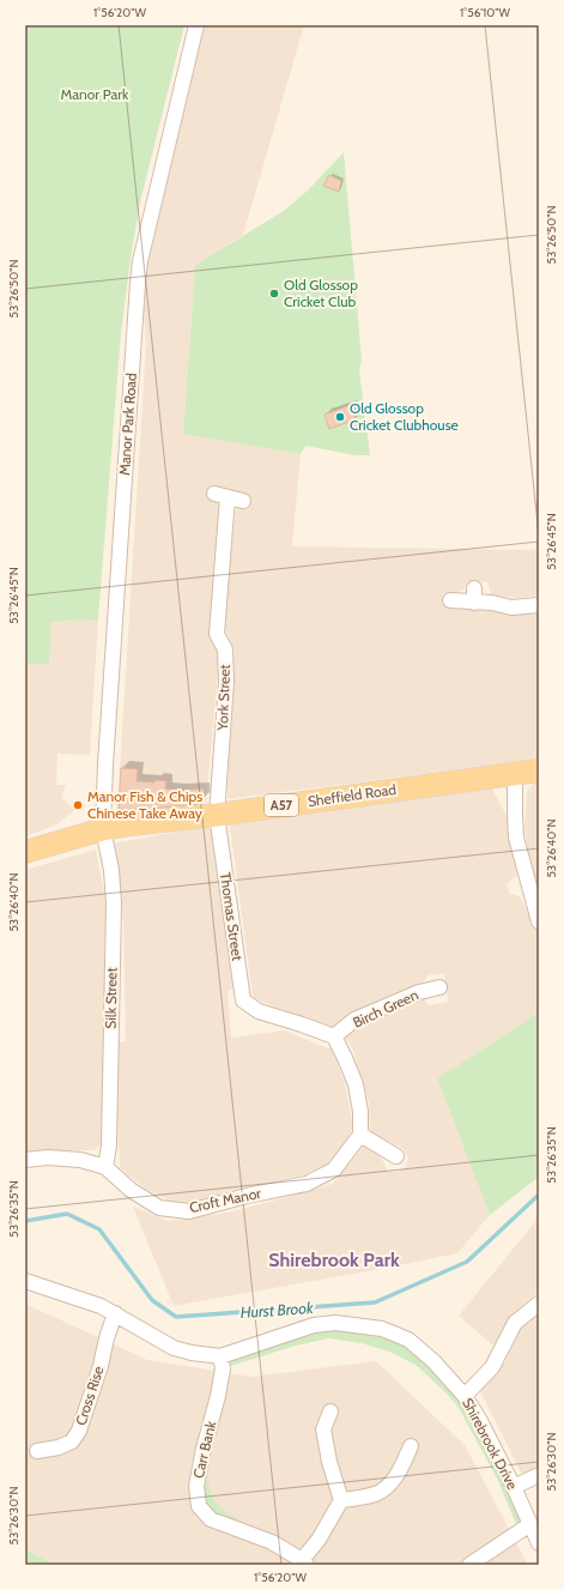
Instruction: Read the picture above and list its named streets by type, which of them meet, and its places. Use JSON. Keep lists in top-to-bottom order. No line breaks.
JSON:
{"streets":{"main road":["Sheffield Road","A57"],"street":["Manor Park Road","York Street","Thomas Street","Silk Street","Birch Green","Croft Manor","Cross Rise","Shirebrook Drive","Carr Bank"]},"crossings":[["Manor Park Road","Sheffield Road"],["Manor Park Road","Silk Street"],["York Street","Sheffield Road"],["York Street","Thomas Street"],["Sheffield Road","Thomas Street"],["Sheffield Road","Silk Street"],["Thomas Street","Birch Green"],["Silk Street","Croft Manor"],["Cross Rise","Shirebrook Drive"],["Shirebrook Drive","Carr Bank"]],"districts":["Shirebrook Park"],"water":["Hurst Brook"],"parks":["Manor Park"],"places":["Old Glossop Cricket Club","Old Glossop Cricket Clubhouse","Manor Fish & Chips Chinese Take Away"],"coordinates":["1°56'20\"W","1°56'10\"W","53°26'50\"N","53°26'45\"N","53°26'40\"N","53°26'35\"N","53°26'30\"N"]}
